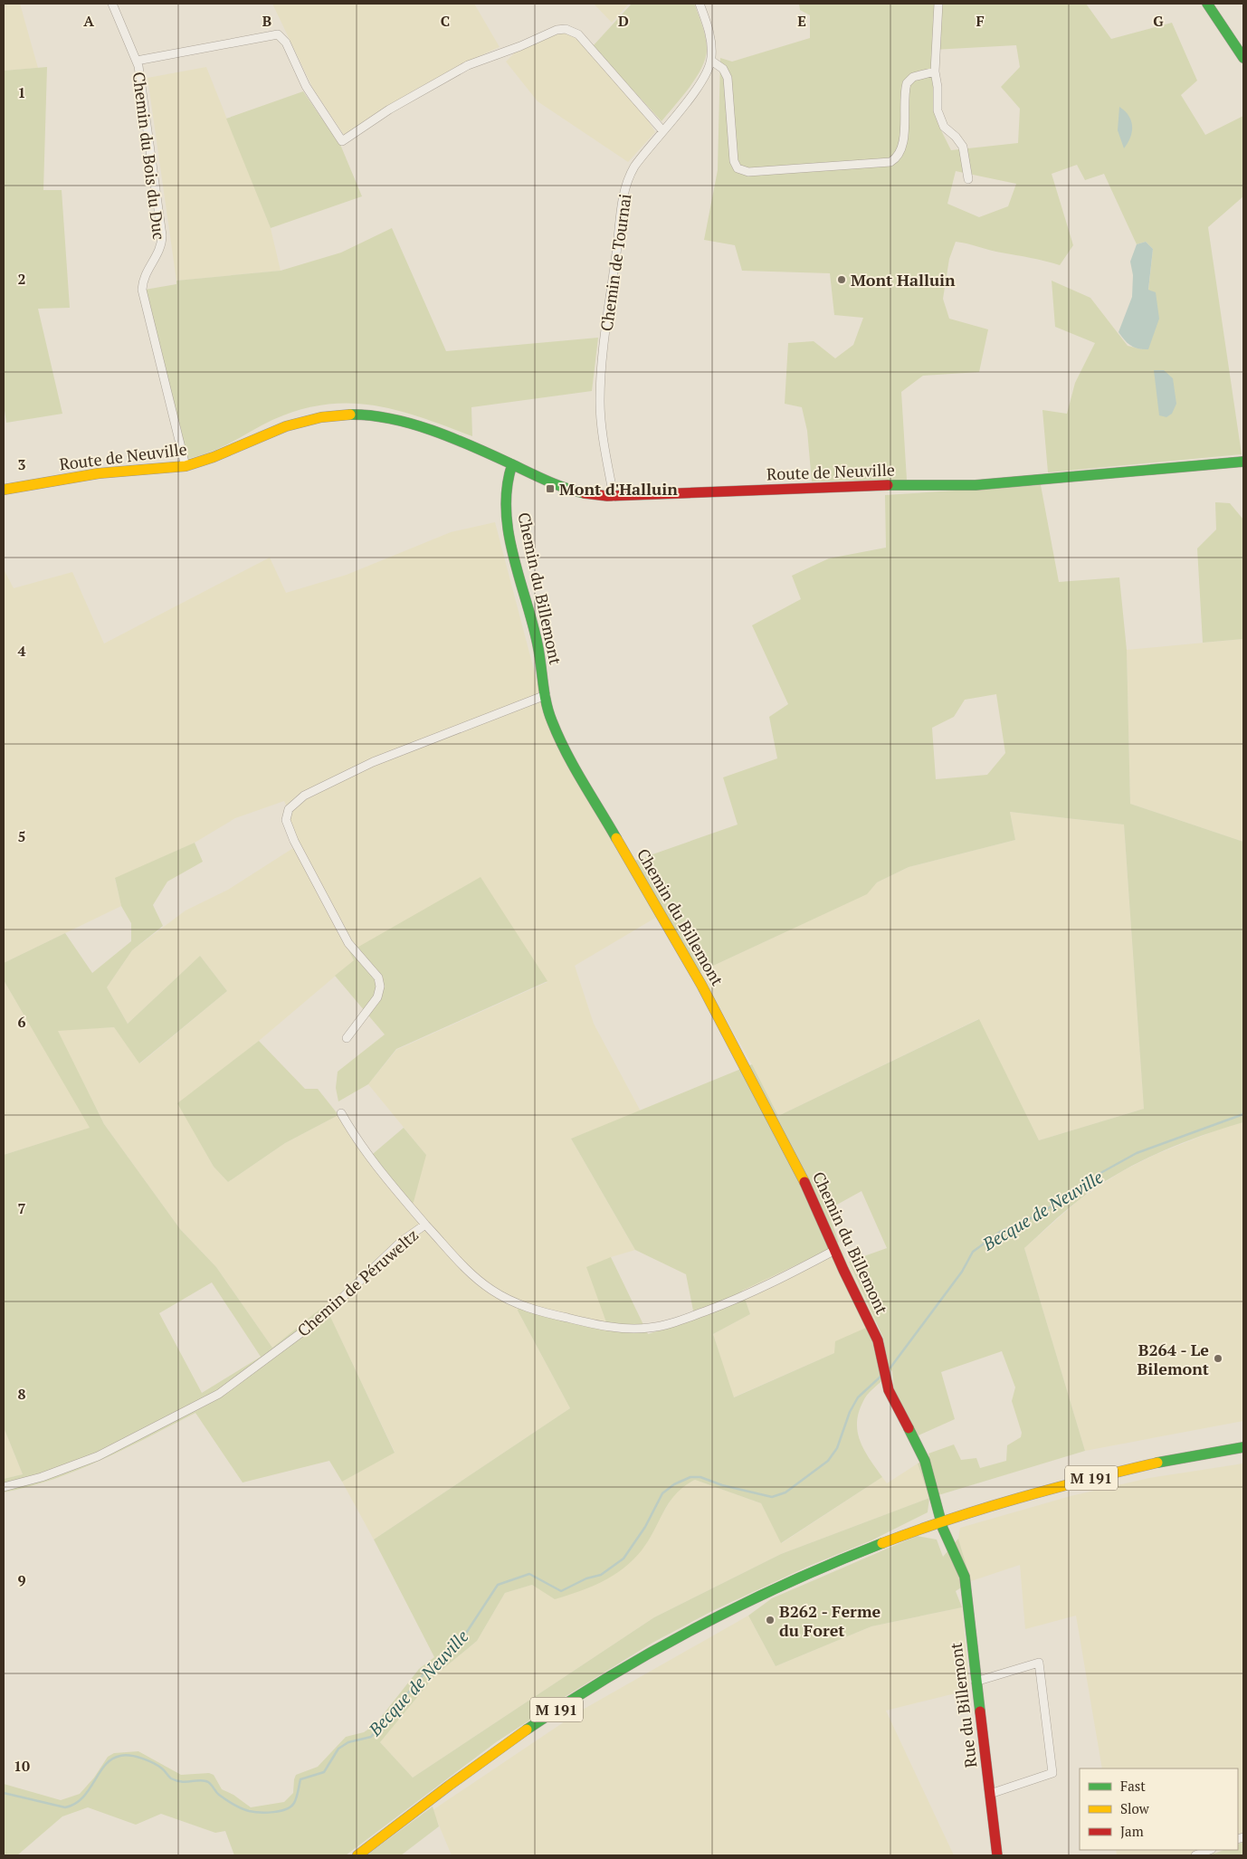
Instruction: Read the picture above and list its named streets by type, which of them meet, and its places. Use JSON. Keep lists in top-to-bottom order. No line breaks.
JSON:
{"streets":{"main road":["Route de Neuville","Chemin du Billemont","M 191","Rue du Billemont"],"street":["Chemin du Bois du Duc","Chemin de Tournai","Chemin de Péruweltz"]},"crossings":[["Chemin du Bois du Duc","Route de Neuville"],["Chemin de Tournai","Route de Neuville"],["Route de Neuville","Chemin du Billemont"],["Chemin du Billemont","Chemin de Péruweltz"],["Chemin du Billemont","Rue du Billemont"],["M 191","Rue du Billemont"]],"water":["Becque de Neuville"],"places":{"other":["Mont Halluin","B264 - Le Bilemont","B262 - Ferme du Foret"],"transit":["Mont d'Halluin"]},"legend":["Fast","Slow","Jam"],"grid":{"columns":["A","B","C","D","E","F","G"],"rows":["1","2","3","4","5","6","7","8","9","10"]}}
